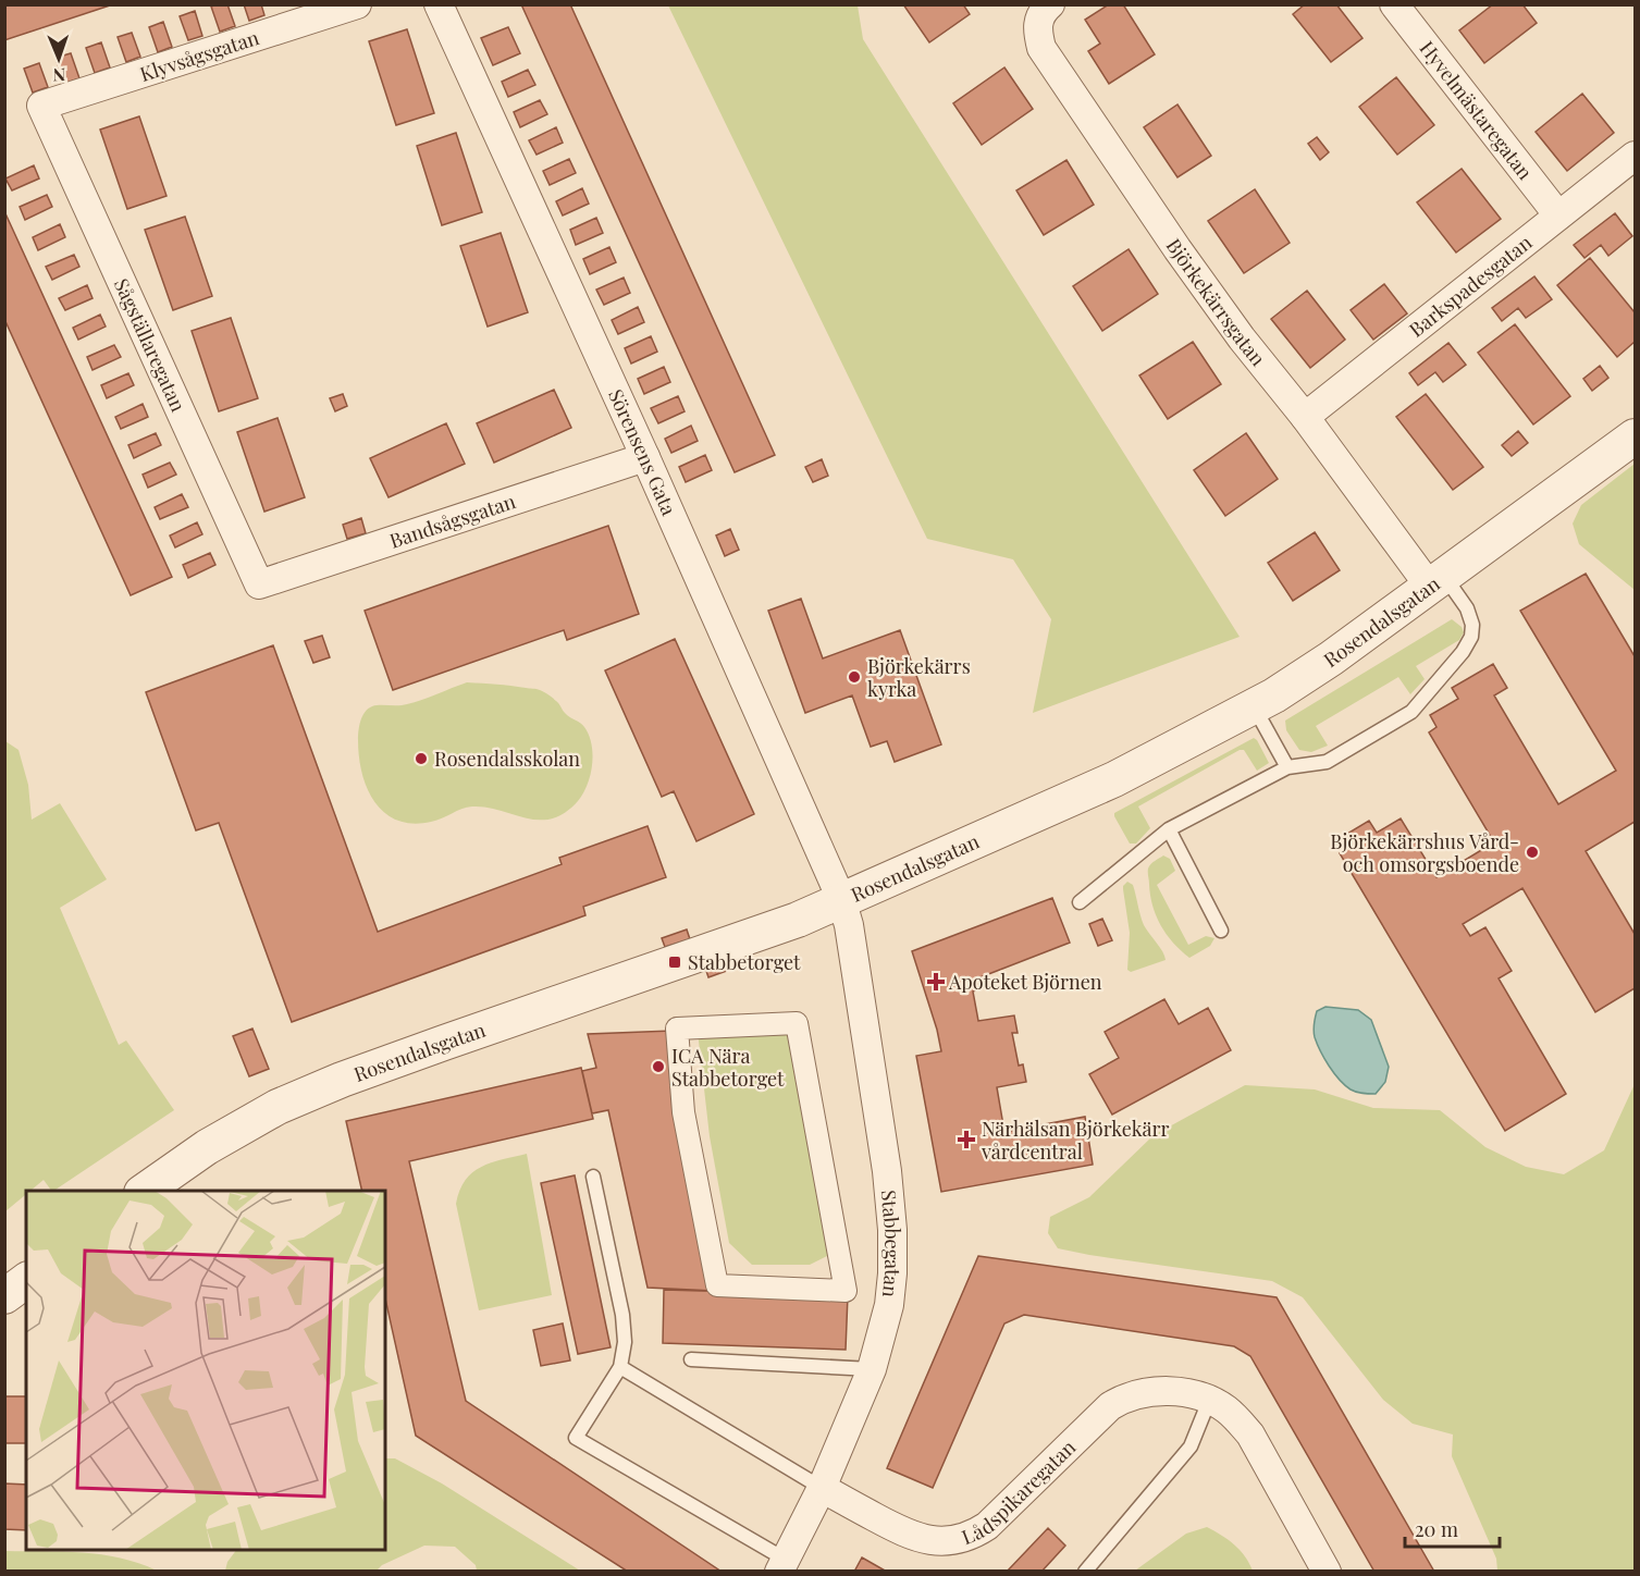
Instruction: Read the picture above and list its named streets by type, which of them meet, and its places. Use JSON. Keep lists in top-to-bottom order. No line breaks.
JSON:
{"streets":{"street":["Klyvsågsgatan","Hyvelmästaregatan","Barkspadesgatan","Björkekärrsgatan","Sågställaregatan","Sörensens Gata","Bandsågsgatan","Rosendalsgatan","Stabbegatan","Lådspikaregatan"]},"crossings":[["Klyvsågsgatan","Sågställaregatan"],["Hyvelmästaregatan","Barkspadesgatan"],["Barkspadesgatan","Björkekärrsgatan"],["Björkekärrsgatan","Rosendalsgatan"],["Sågställaregatan","Bandsågsgatan"],["Sörensens Gata","Bandsågsgatan"],["Sörensens Gata","Rosendalsgatan"],["Sörensens Gata","Stabbegatan"],["Rosendalsgatan","Stabbegatan"],["Stabbegatan","Lådspikaregatan"]],"places":{"other":["Björkekärrs kyrka","Rosendalsskolan","Björkekärrshus Vård- och omsorgsboende","ICA Nära Stabbetorget"],"transit":["Stabbetorget"],"health":["Apoteket Björnen","Närhälsan Björkekärr vårdcentral"]},"scale_bar":"20 m","north":"bottom"}
